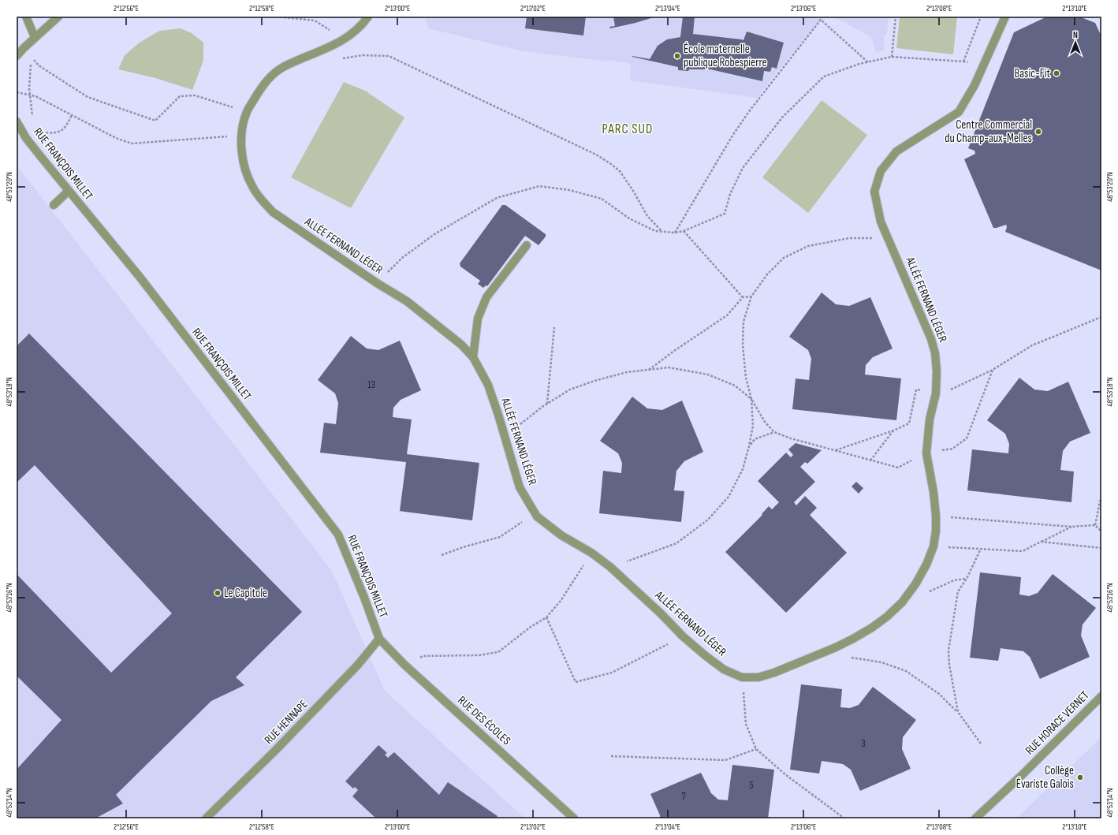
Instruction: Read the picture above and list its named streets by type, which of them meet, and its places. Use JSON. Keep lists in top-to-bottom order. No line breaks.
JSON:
{"streets":{"street":["RUE FRANÇOIS MILLET","ALLÉE FERNAND LÉGER","RUE DES ÉCOLES","RUE HENNAPE","RUE HORACE VERNET"]},"crossings":[["RUE FRANÇOIS MILLET","RUE DES ÉCOLES"],["RUE FRANÇOIS MILLET","RUE HENNAPE"],["RUE DES ÉCOLES","RUE HENNAPE"]],"districts":["PARC SUD"],"places":["École maternelle publique Robespierre","Basic-Fit","Centre Commercial du Champ-aux-Melles","Le Capitole","Collège Évariste Galois"],"house_numbers":["13","3","5","7"],"north":"top","coordinates":["2°12'56\"E","2°12'58\"E","2°13'00\"E","2°13'02\"E","2°13'04\"E","2°13'06\"E","2°13'08\"E","2°13'10\"E","48°53'20\"N","48°53'18\"N","48°53'16\"N","48°53'14\"N"]}
